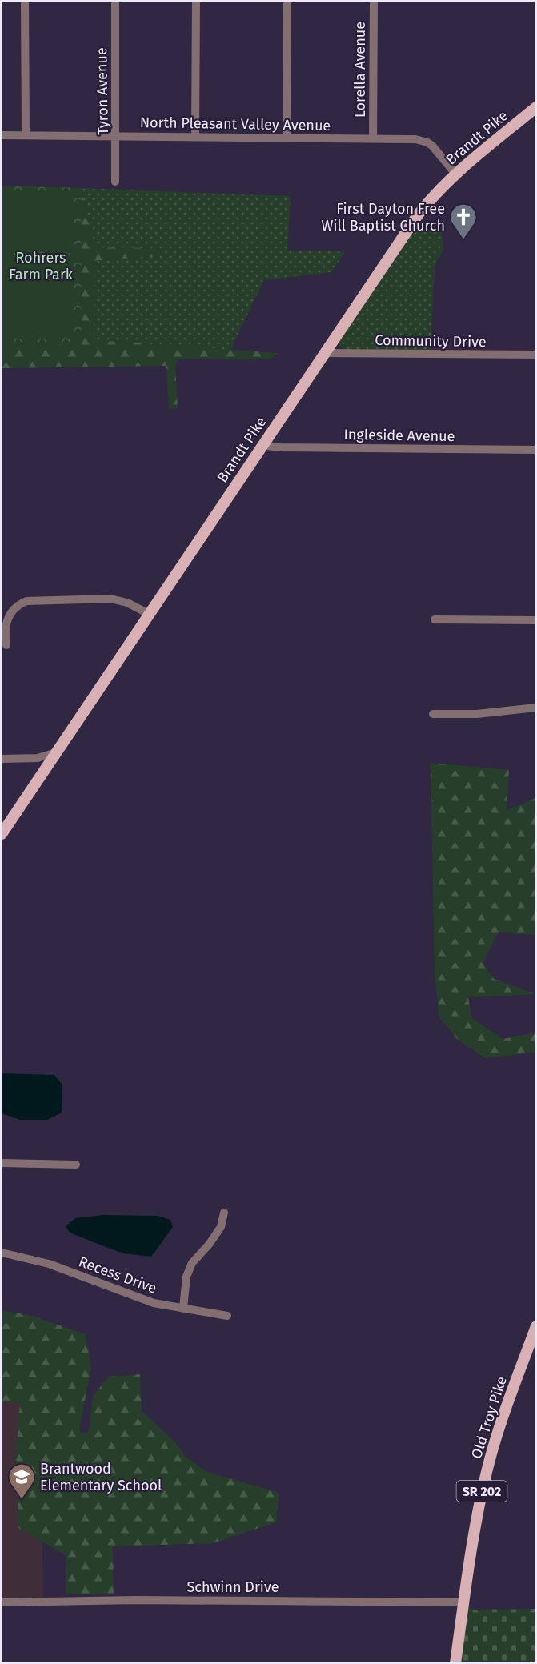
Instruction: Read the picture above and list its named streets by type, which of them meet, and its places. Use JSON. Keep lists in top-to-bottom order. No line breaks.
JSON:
{"streets":{"main road":["Brandt Pike","Old Troy Pike","SR 202"],"street":["Lorella Avenue","Tyron Avenue","North Pleasant Valley Avenue","Community Drive","Ingleside Avenue","Recess Drive","Schwinn Drive"]},"crossings":[["Lorella Avenue","North Pleasant Valley Avenue"],["Tyron Avenue","North Pleasant Valley Avenue"],["North Pleasant Valley Avenue","Brandt Pike"],["Brandt Pike","Community Drive"],["Brandt Pike","Ingleside Avenue"],["Old Troy Pike","Schwinn Drive"]],"parks":["Rohrers Farm Park"],"places":{"church":["First Dayton Free Will Baptist Church"],"school or university":["Brantwood Elementary School"]}}
